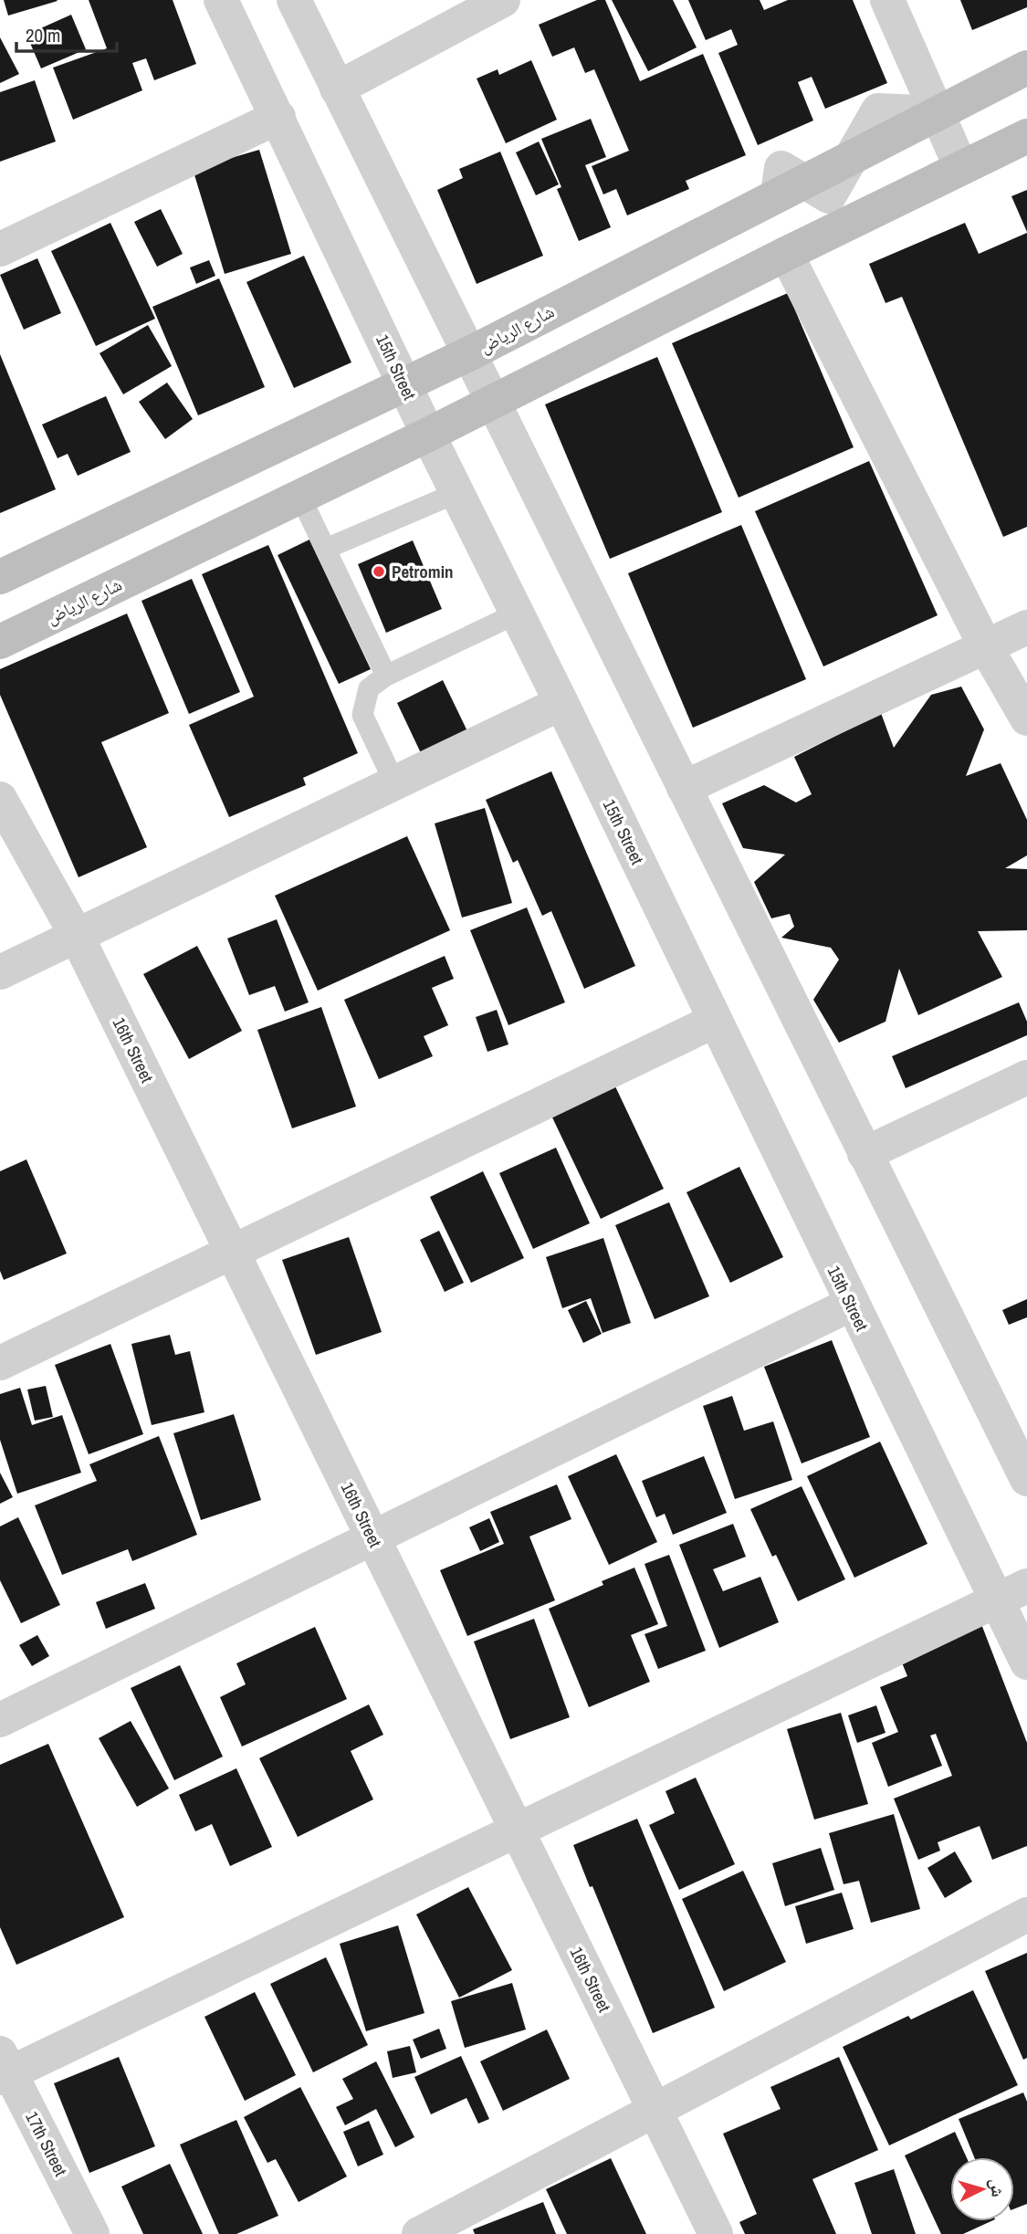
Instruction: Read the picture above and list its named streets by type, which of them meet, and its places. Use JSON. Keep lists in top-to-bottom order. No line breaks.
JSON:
{"streets":{"main road":["شارع الرياض"],"street":["15th Street","16th Street","17th Street"]},"crossings":[["شارع الرياض","15th Street"]],"places":["Petromin"],"scale_bar":"20 m","north":"right"}
